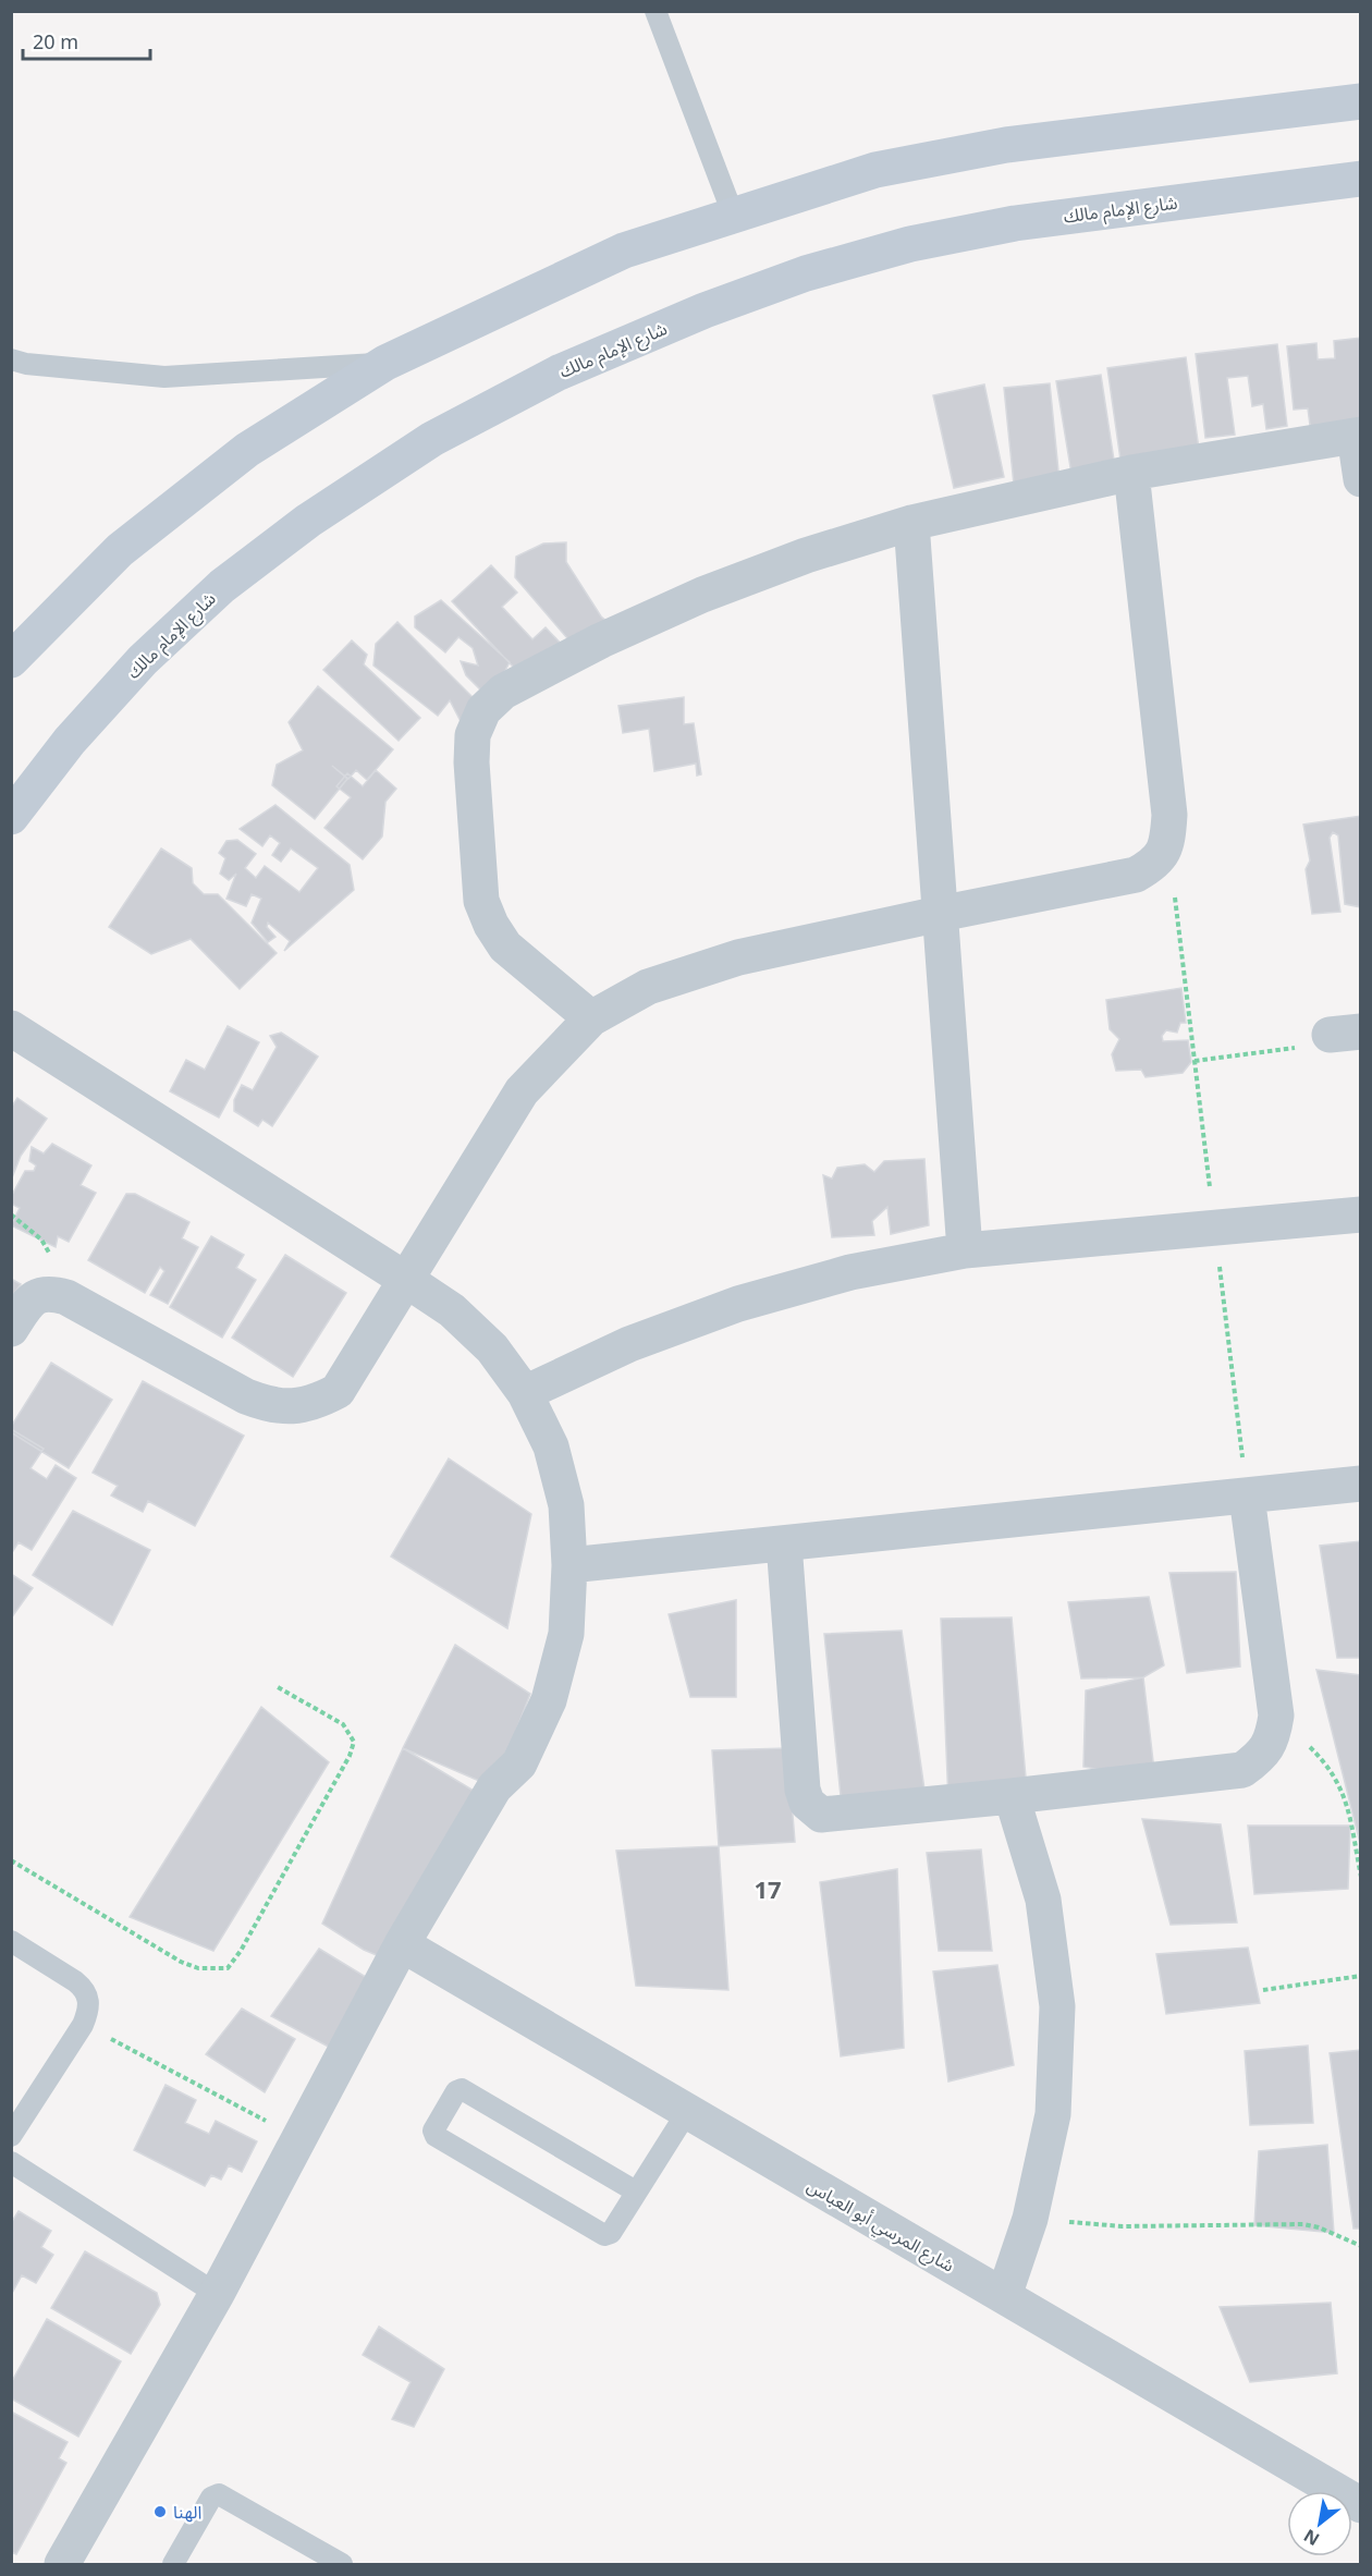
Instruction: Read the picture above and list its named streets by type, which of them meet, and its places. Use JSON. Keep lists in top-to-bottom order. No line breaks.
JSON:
{"streets":{"street":["شارع الإمام مالك","شارع المرسي أبو العباس"]},"districts":["17"],"places":["الهنا"],"scale_bar":"20 m","north":"bottom left"}
